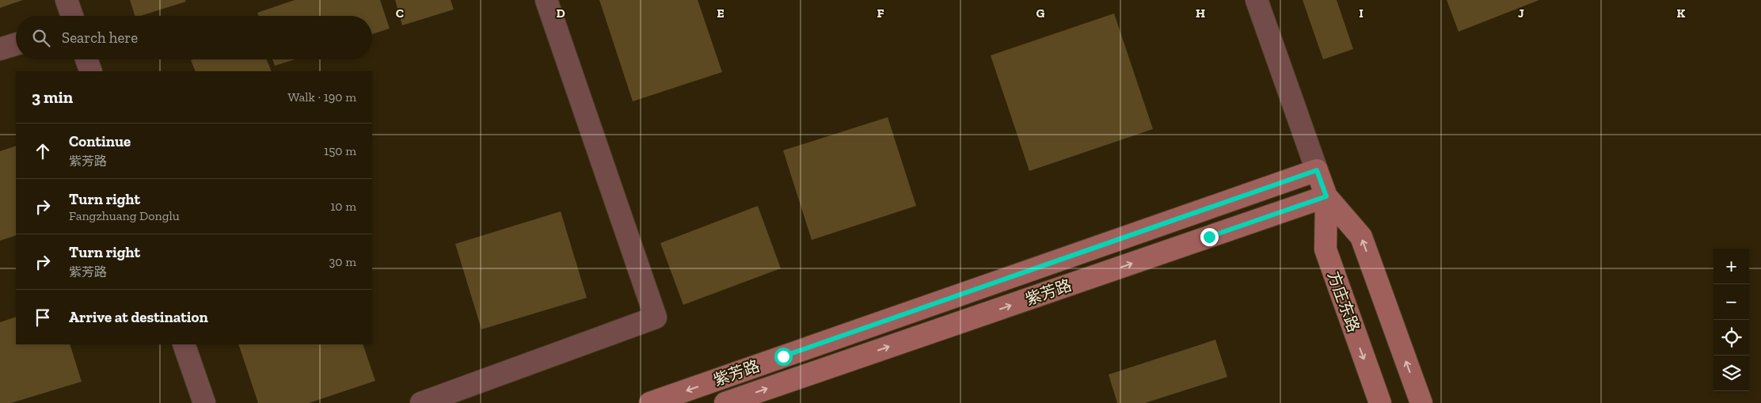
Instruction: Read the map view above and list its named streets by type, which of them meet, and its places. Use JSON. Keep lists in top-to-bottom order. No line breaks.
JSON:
{"streets":{"street":["紫芳路","方庄东路"]},"crossings":[["紫芳路","方庄东路"]],"page":{"search":"Search here","heading":["3 min","Walk · 190 m"],"list":[["Continue","紫芳路","150 m"],["Turn right","Fangzhuang Donglu","10 m"],["Turn right","紫芳路","30 m"],"Arrive at destination"],"map_buttons":["+","−"]},"grid":{"columns":["C","D","E","F","G","H","I","J","K"]}}
